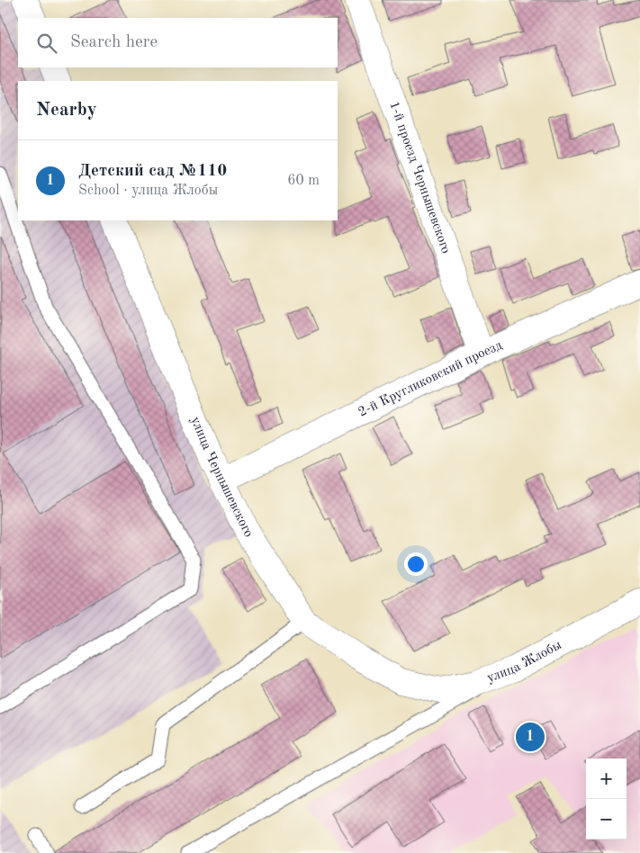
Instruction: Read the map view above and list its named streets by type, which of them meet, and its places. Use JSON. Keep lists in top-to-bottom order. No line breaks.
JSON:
{"streets":{"street":["1-й проезд Чернышевского","2-й Кругликовский проезд","улица Чернышевского","улица Жлобы"]},"crossings":[["1-й проезд Чернышевского","2-й Кругликовский проезд"],["2-й Кругликовский проезд","улица Чернышевского"],["улица Чернышевского","улица Жлобы"]],"page":{"search":"Search here","heading":"Nearby","list":[{"mark":"1","name":"Детский сад №110","note":"School · улица Жлобы","value":"60 m"}],"pins":"1","map_buttons":["+","−"]}}
